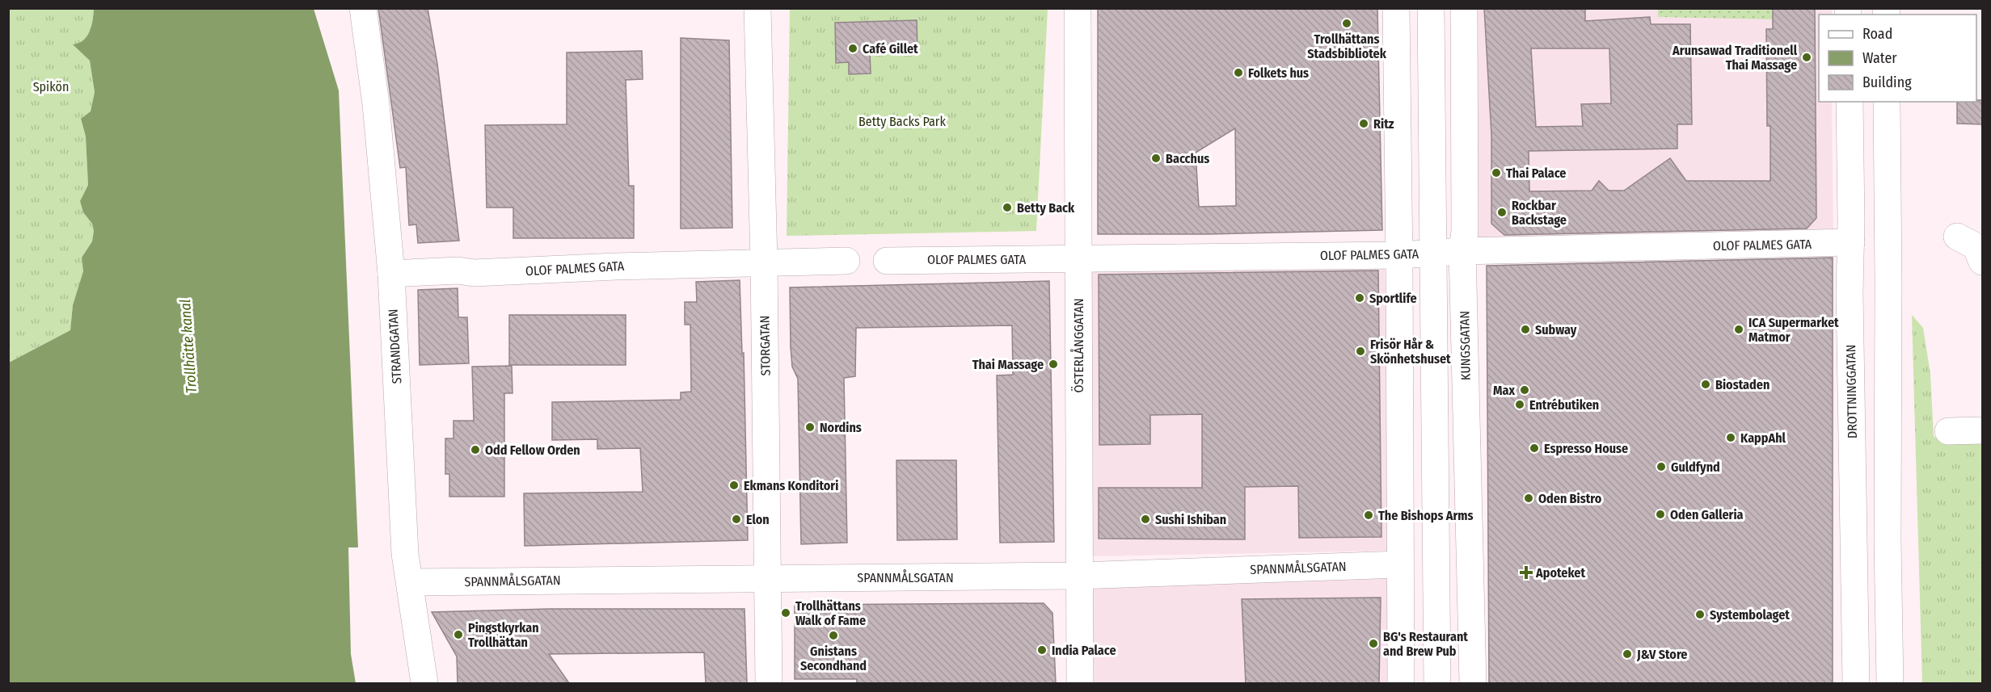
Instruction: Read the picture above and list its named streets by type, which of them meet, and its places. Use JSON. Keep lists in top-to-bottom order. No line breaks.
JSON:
{"streets":{"street":["OLOF PALMES GATA","STORGATAN","ÖSTERLÅNGGATAN","KUNGSGATAN","STRANDGATAN","DROTTNINGGATAN","SPANNMÅLSGATAN"]},"crossings":[["OLOF PALMES GATA","STORGATAN"],["OLOF PALMES GATA","ÖSTERLÅNGGATAN"],["OLOF PALMES GATA","KUNGSGATAN"],["OLOF PALMES GATA","STRANDGATAN"],["OLOF PALMES GATA","DROTTNINGGATAN"],["STORGATAN","SPANNMÅLSGATAN"],["ÖSTERLÅNGGATAN","SPANNMÅLSGATAN"],["STRANDGATAN","SPANNMÅLSGATAN"]],"water":["Trollhätte kanal"],"parks":["Spikön","Betty Backs Park"],"places":{"other":["Trollhättans Stadsbibliotek","Café Gillet","Arunsawad Traditionell Thai Massage","Folkets hus","Ritz","Bacchus","Thai Palace","Betty Back","Rockbar Backstage","Sportlife","Subway","ICA Supermarket Matmor","Frisör Hår & Skönhetshuset","Thai Massage","Biostaden","Max","Entrébutiken","Nordins","KappAhl","Espresso House","Odd Fellow Orden","Guldfynd","Ekmans Konditori","Oden Bistro","Oden Galleria","The Bishops Arms","Elon","Sushi Ishiban","Trollhättans Walk of Fame","Systembolaget","Pingstkyrkan Trollhättan","Gnistans Secondhand","BG's Restaurant and Brew Pub","India Palace","J&V Store"],"health":["Apoteket"]},"legend":["Road","Water","Building"]}
